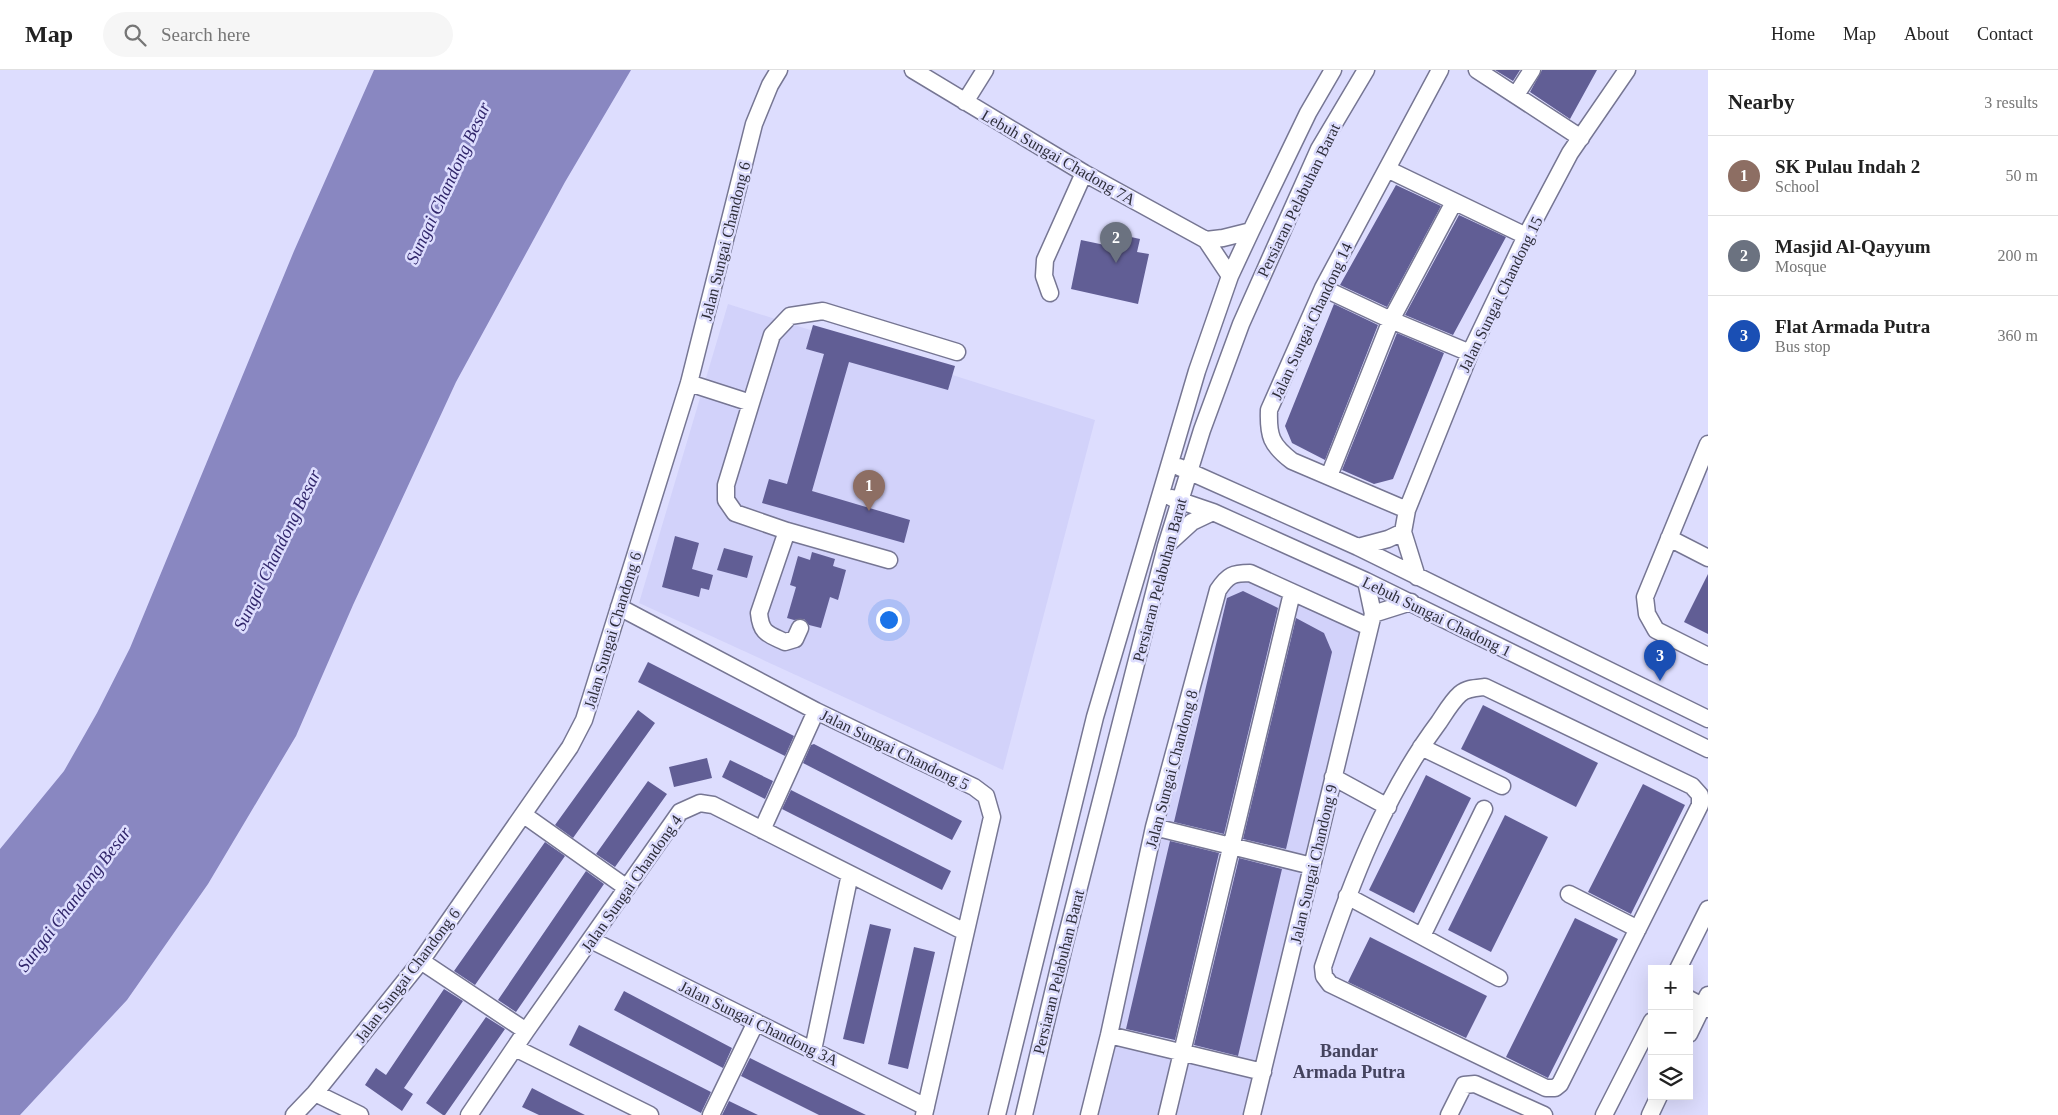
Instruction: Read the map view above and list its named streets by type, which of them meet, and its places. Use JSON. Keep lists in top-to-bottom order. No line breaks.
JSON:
{"streets":{"street":["Lebuh Sungai Chadong 7A","Persiaran Pelabuhan Barat","Jalan Sungai Chandong 6","Jalan Sungai Chandong 15","Jalan Sungai Chandong 14","Lebuh Sungai Chadong 1","Jalan Sungai Chandong 5","Jalan Sungai Chandong 8","Jalan Sungai Chandong 9","Jalan Sungai Chandong 4","Jalan Sungai Chandong 3A"]},"crossings":[["Persiaran Pelabuhan Barat","Lebuh Sungai Chadong 1"],["Jalan Sungai Chandong 6","Jalan Sungai Chandong 5"],["Jalan Sungai Chandong 15","Jalan Sungai Chandong 14"],["Jalan Sungai Chandong 15","Lebuh Sungai Chadong 1"],["Lebuh Sungai Chadong 1","Jalan Sungai Chandong 9"],["Jalan Sungai Chandong 5","Jalan Sungai Chandong 4"],["Jalan Sungai Chandong 5","Jalan Sungai Chandong 3A"],["Jalan Sungai Chandong 8","Jalan Sungai Chandong 9"],["Jalan Sungai Chandong 4","Jalan Sungai Chandong 3A"]],"districts":["Bandar Armada Putra"],"water":["Sungai Chandong Besar"],"page":{"header":"Map","search":"Search here","nav":["Home","Map","About","Contact"],"heading":["Nearby","3 results"],"list":[{"mark":"1","name":"SK Pulau Indah 2","note":"School","value":"50 m"},{"mark":"2","name":"Masjid Al-Qayyum","note":"Mosque","value":"200 m"},{"mark":"3","name":"Flat Armada Putra","note":"Bus stop","value":"360 m"}],"pins":["2","1","3"],"map_buttons":["+","−"]}}
